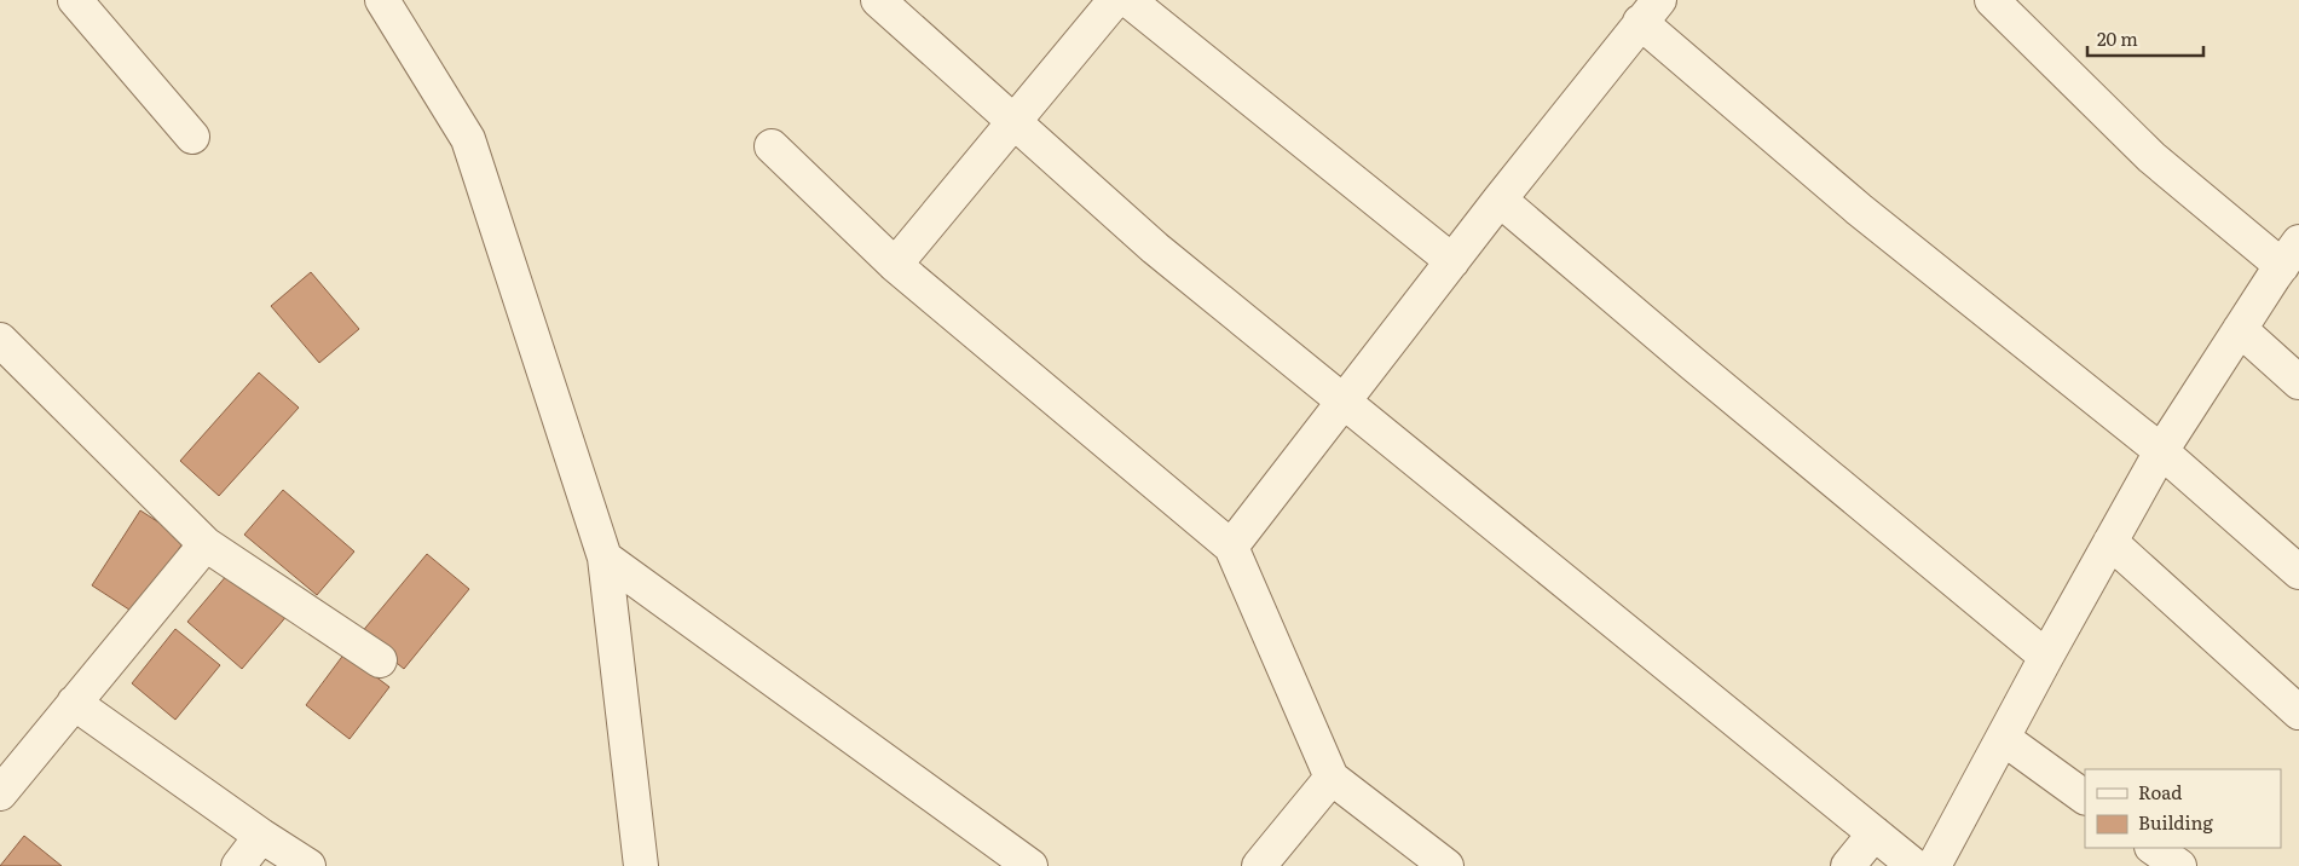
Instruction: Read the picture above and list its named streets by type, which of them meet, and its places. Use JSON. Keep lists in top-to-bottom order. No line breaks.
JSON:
{"legend":["Road","Building"],"scale_bar":"20 m"}
